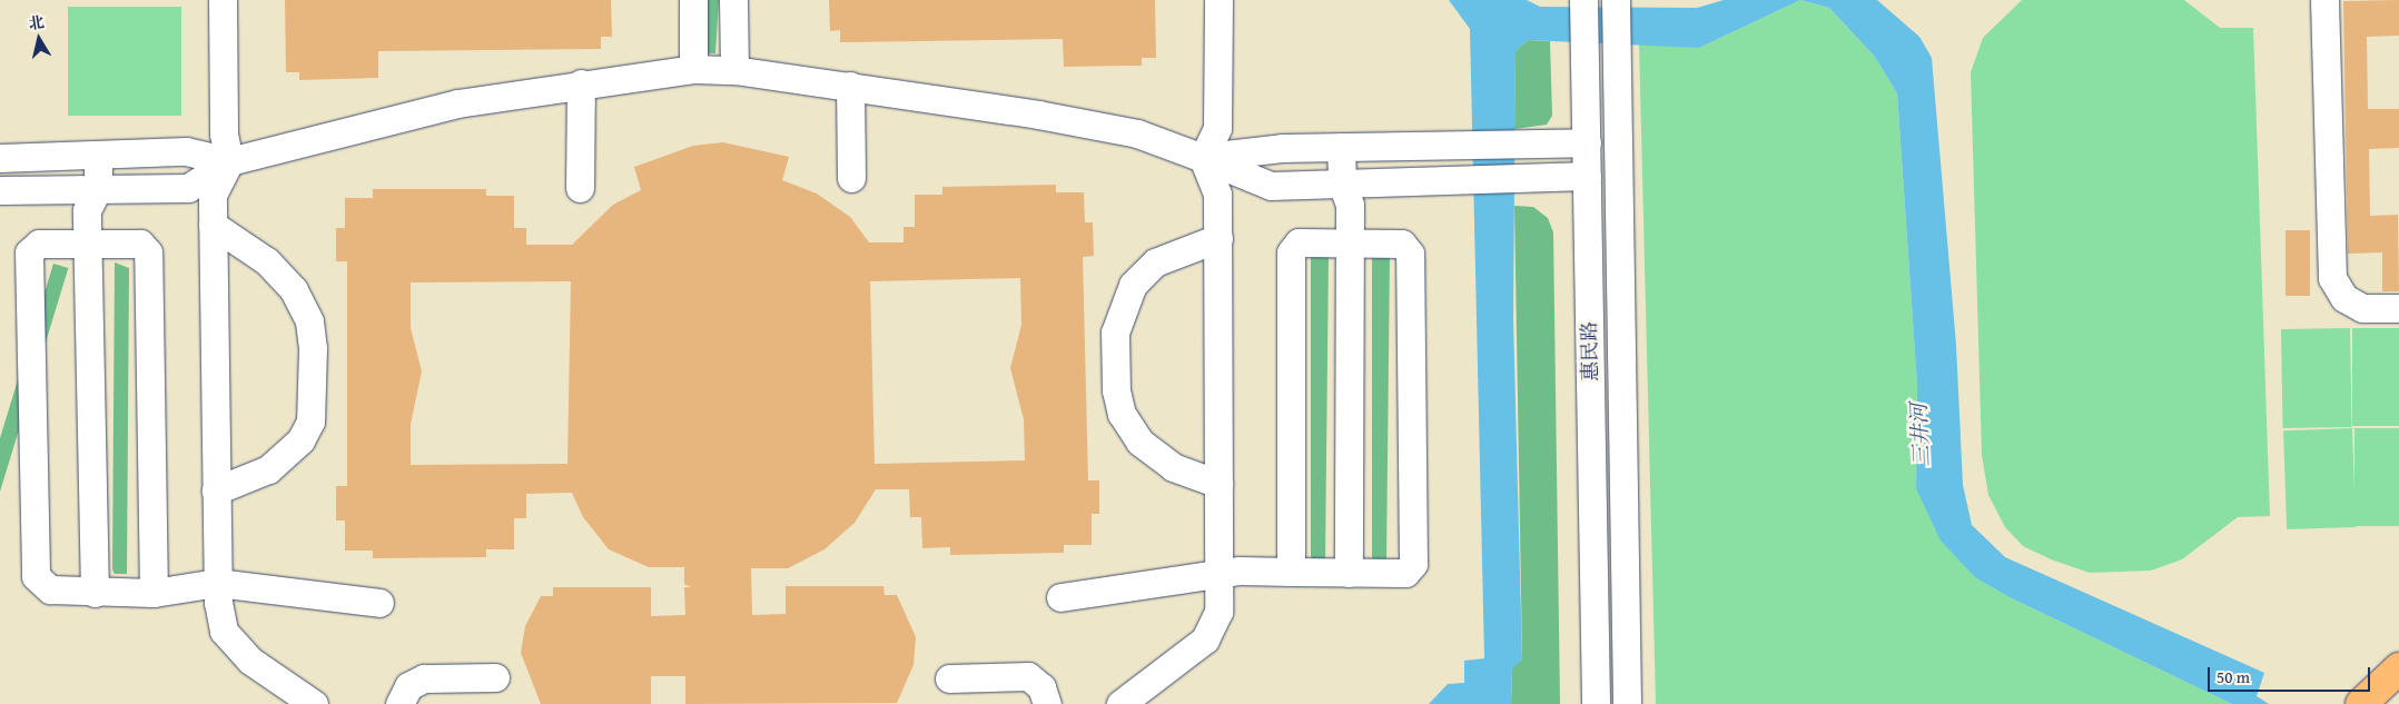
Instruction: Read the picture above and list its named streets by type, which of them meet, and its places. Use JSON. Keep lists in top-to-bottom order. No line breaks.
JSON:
{"streets":{"street":["惠民路"]},"water":["三井河"],"scale_bar":"50 m","north":"top"}
